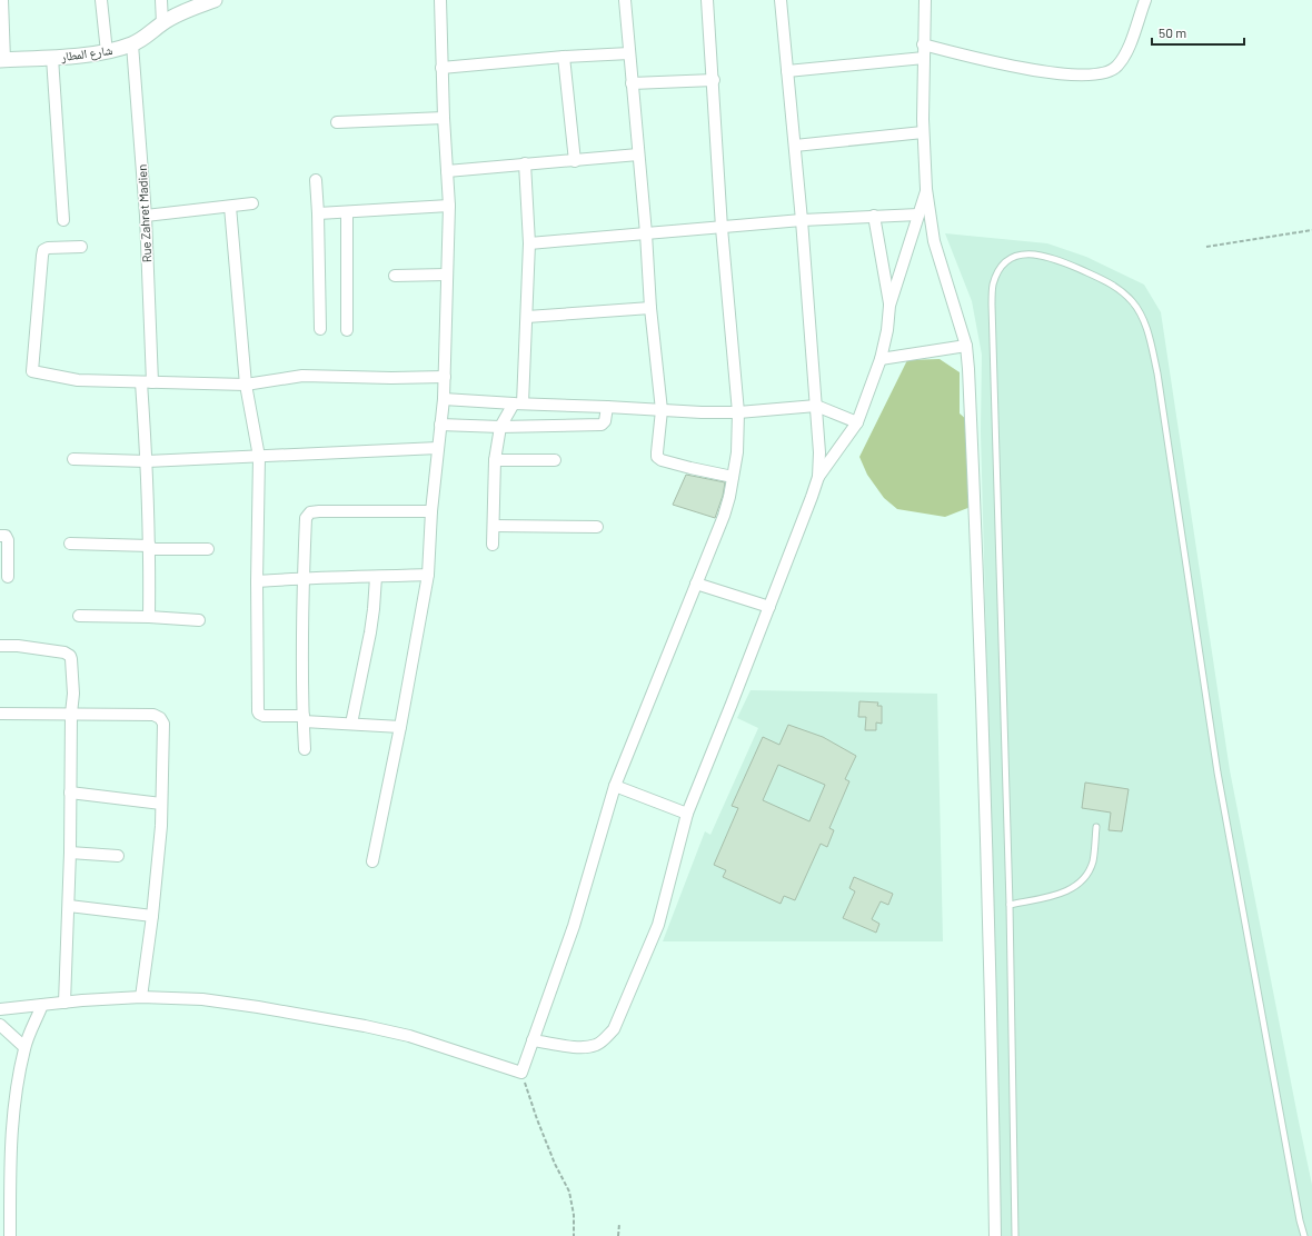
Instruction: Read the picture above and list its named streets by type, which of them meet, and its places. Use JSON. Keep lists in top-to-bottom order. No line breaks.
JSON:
{"streets":{"street":["شارع المطار","Rue Zahret Madien"]},"crossings":[["شارع المطار","Rue Zahret Madien"]],"scale_bar":"50 m"}
